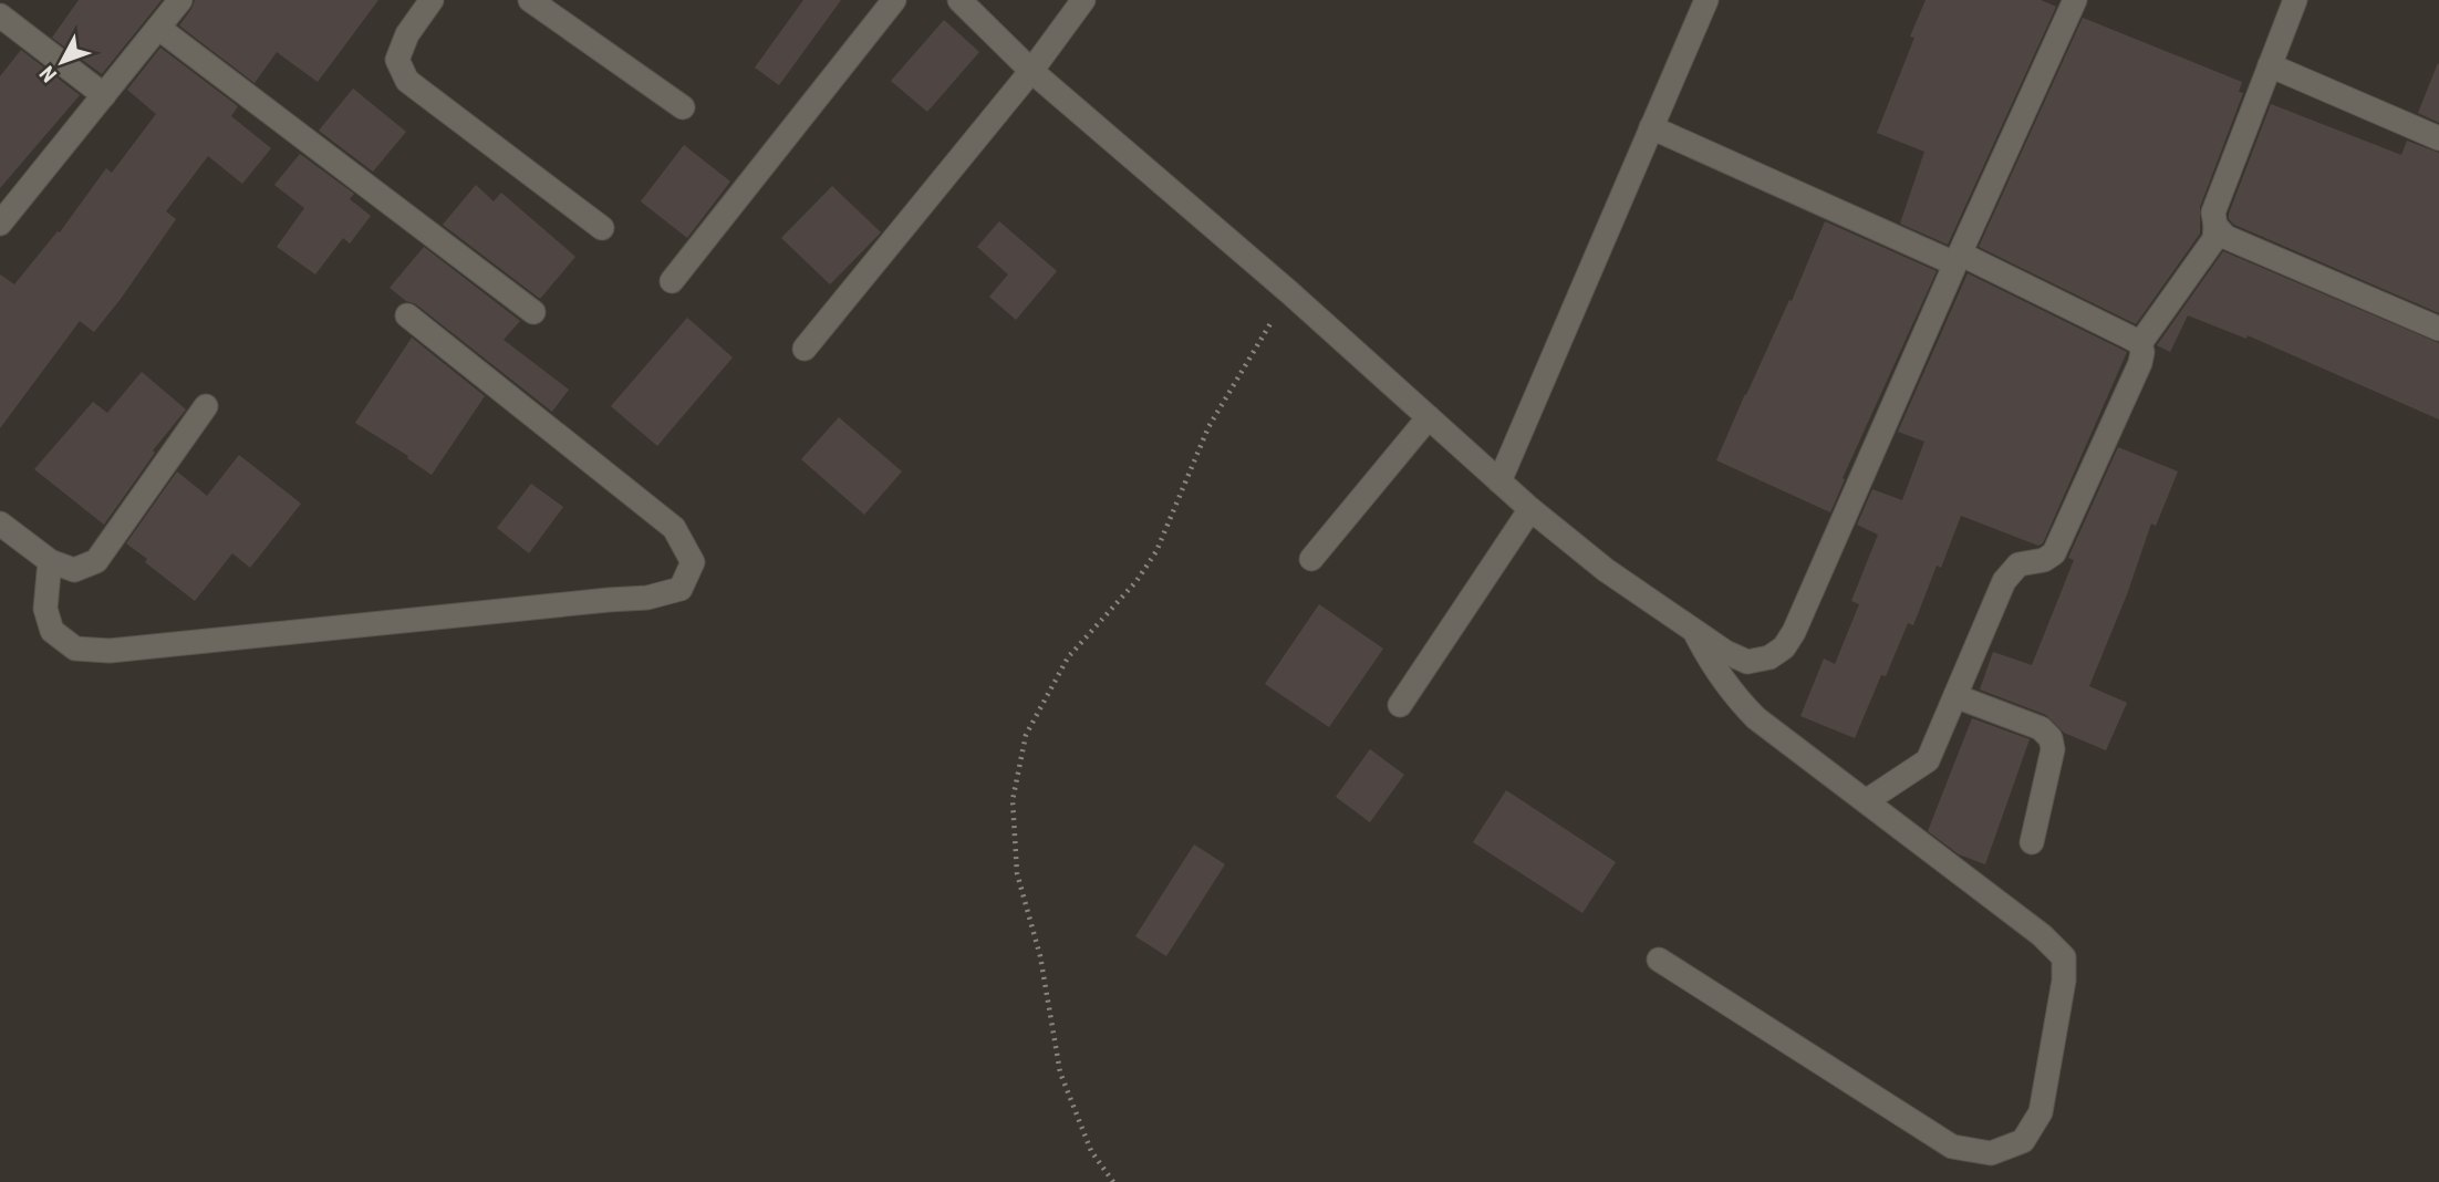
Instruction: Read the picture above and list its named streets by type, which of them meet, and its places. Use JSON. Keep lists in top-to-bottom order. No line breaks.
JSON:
{"north":"bottom left"}
